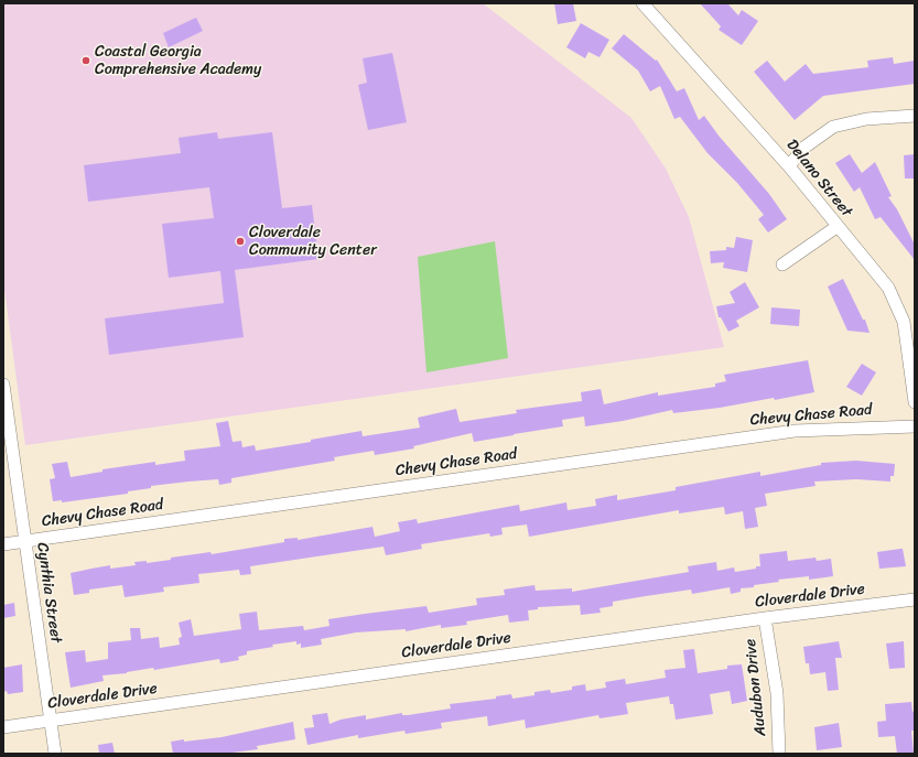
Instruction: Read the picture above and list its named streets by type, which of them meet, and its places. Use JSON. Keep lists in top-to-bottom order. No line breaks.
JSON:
{"streets":{"street":["Delano Street","Chevy Chase Road","Cynthia Street","Cloverdale Drive","Audubon Drive"]},"crossings":[["Chevy Chase Road","Cynthia Street"],["Cynthia Street","Cloverdale Drive"],["Cloverdale Drive","Audubon Drive"]],"places":["Coastal Georgia Comprehensive Academy","Cloverdale Community Center"]}
